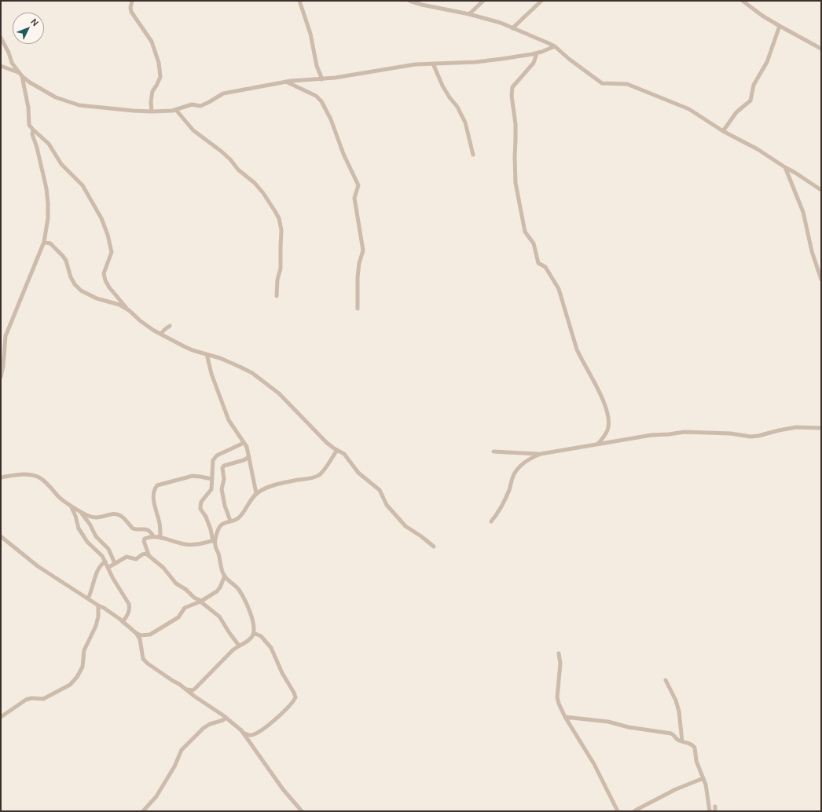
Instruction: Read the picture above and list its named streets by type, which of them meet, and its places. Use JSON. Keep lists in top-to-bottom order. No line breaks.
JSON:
{"north":"top right"}
